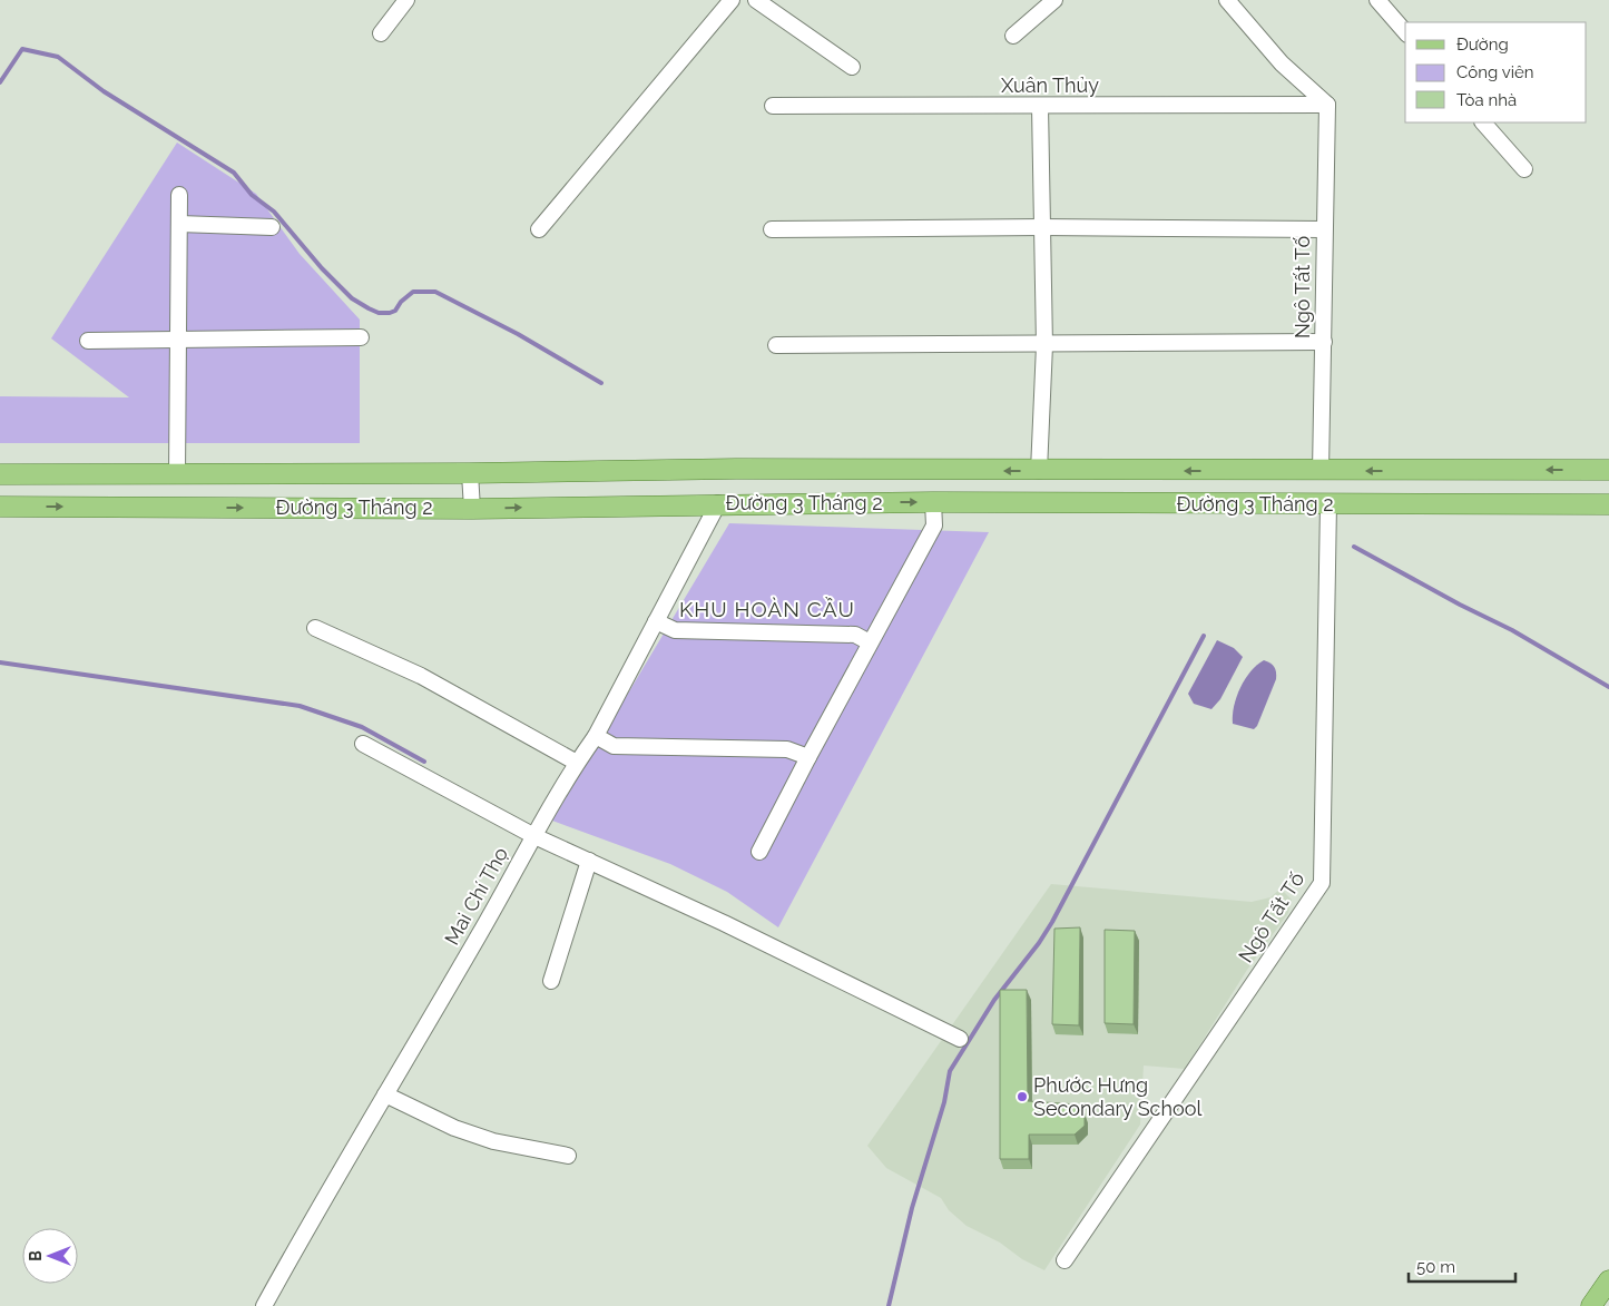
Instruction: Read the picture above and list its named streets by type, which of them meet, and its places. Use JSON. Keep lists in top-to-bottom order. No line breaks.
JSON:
{"streets":{"main road":["Đường 3 Tháng 2"],"street":["Xuân Thủy","Ngô Tất Tố","Mai Chí Thọ"]},"crossings":[["Xuân Thủy","Ngô Tất Tố"],["Ngô Tất Tố","Đường 3 Tháng 2"],["Đường 3 Tháng 2","Mai Chí Thọ"]],"districts":["KHU HOÀN CẦU"],"places":["Phước Hưng Secondary School"],"legend":["Đường","Công viên","Tòa nhà"],"scale_bar":"50 m","north":"left"}
